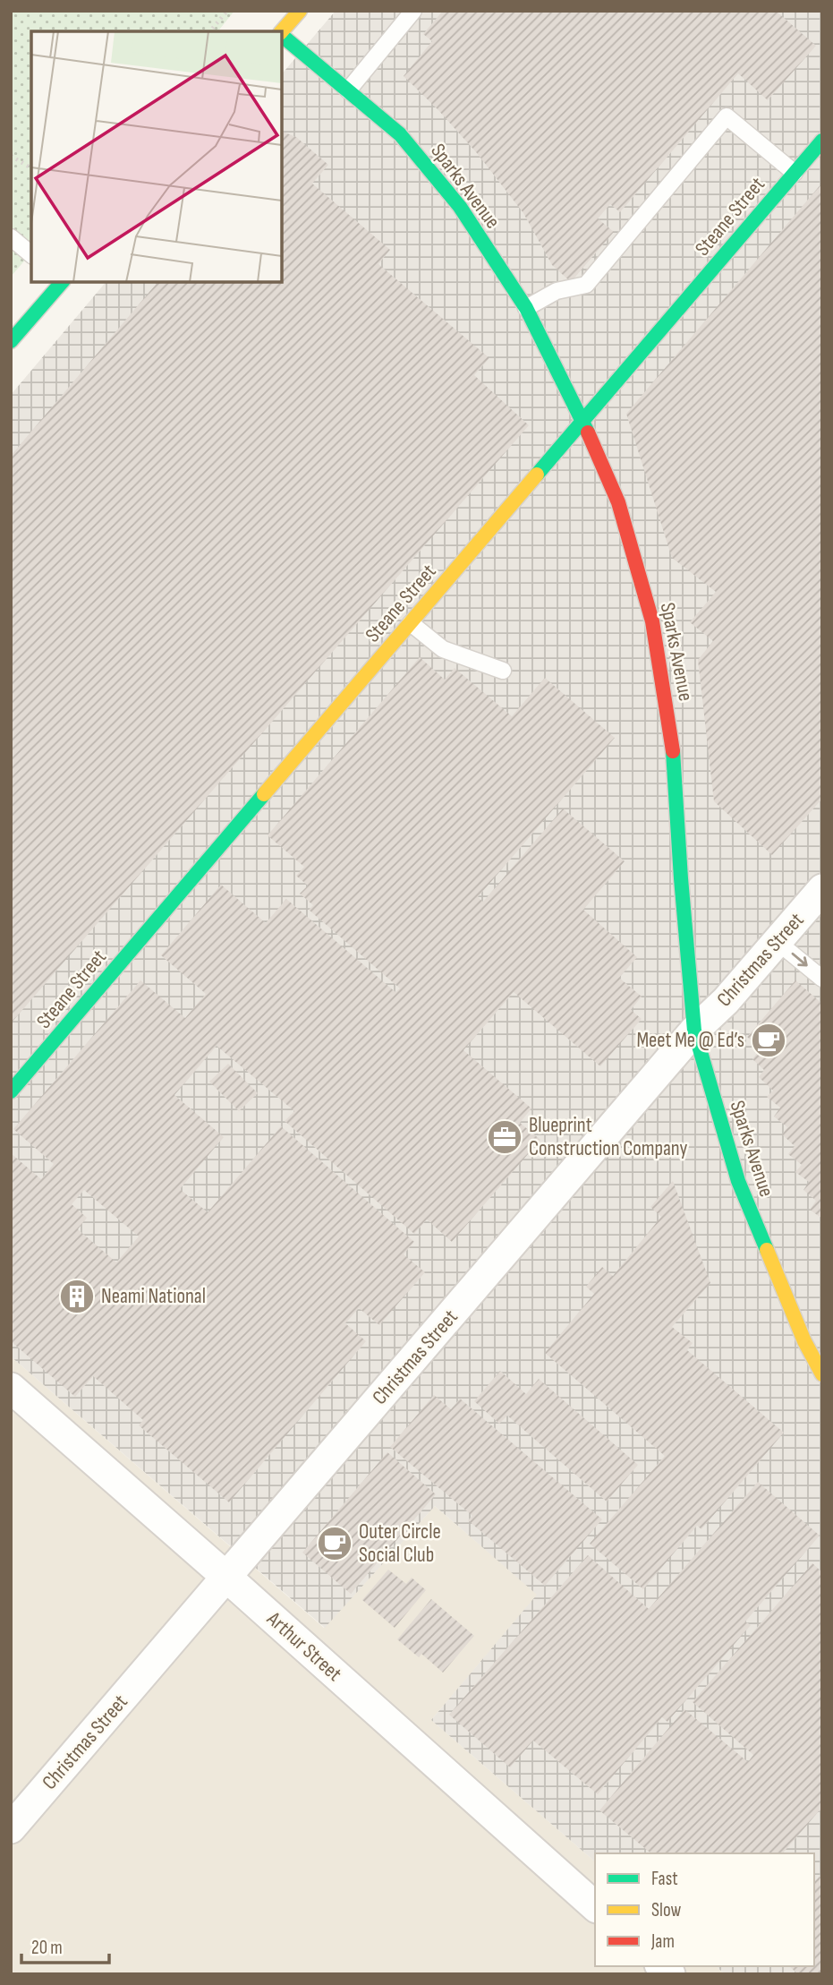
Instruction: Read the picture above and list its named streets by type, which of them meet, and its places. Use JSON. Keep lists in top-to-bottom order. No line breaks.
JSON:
{"streets":{"street":["Sparks Avenue","Steane Street","Christmas Street","Arthur Street"]},"crossings":[["Sparks Avenue","Steane Street"],["Sparks Avenue","Christmas Street"],["Christmas Street","Arthur Street"]],"places":{"cafe":["Meet Me @ Ed’s","Outer Circle Social Club"],"office":["Blueprint Construction Company"],"building":["Neami National"]},"legend":["Fast","Slow","Jam"],"scale_bar":"20 m"}
